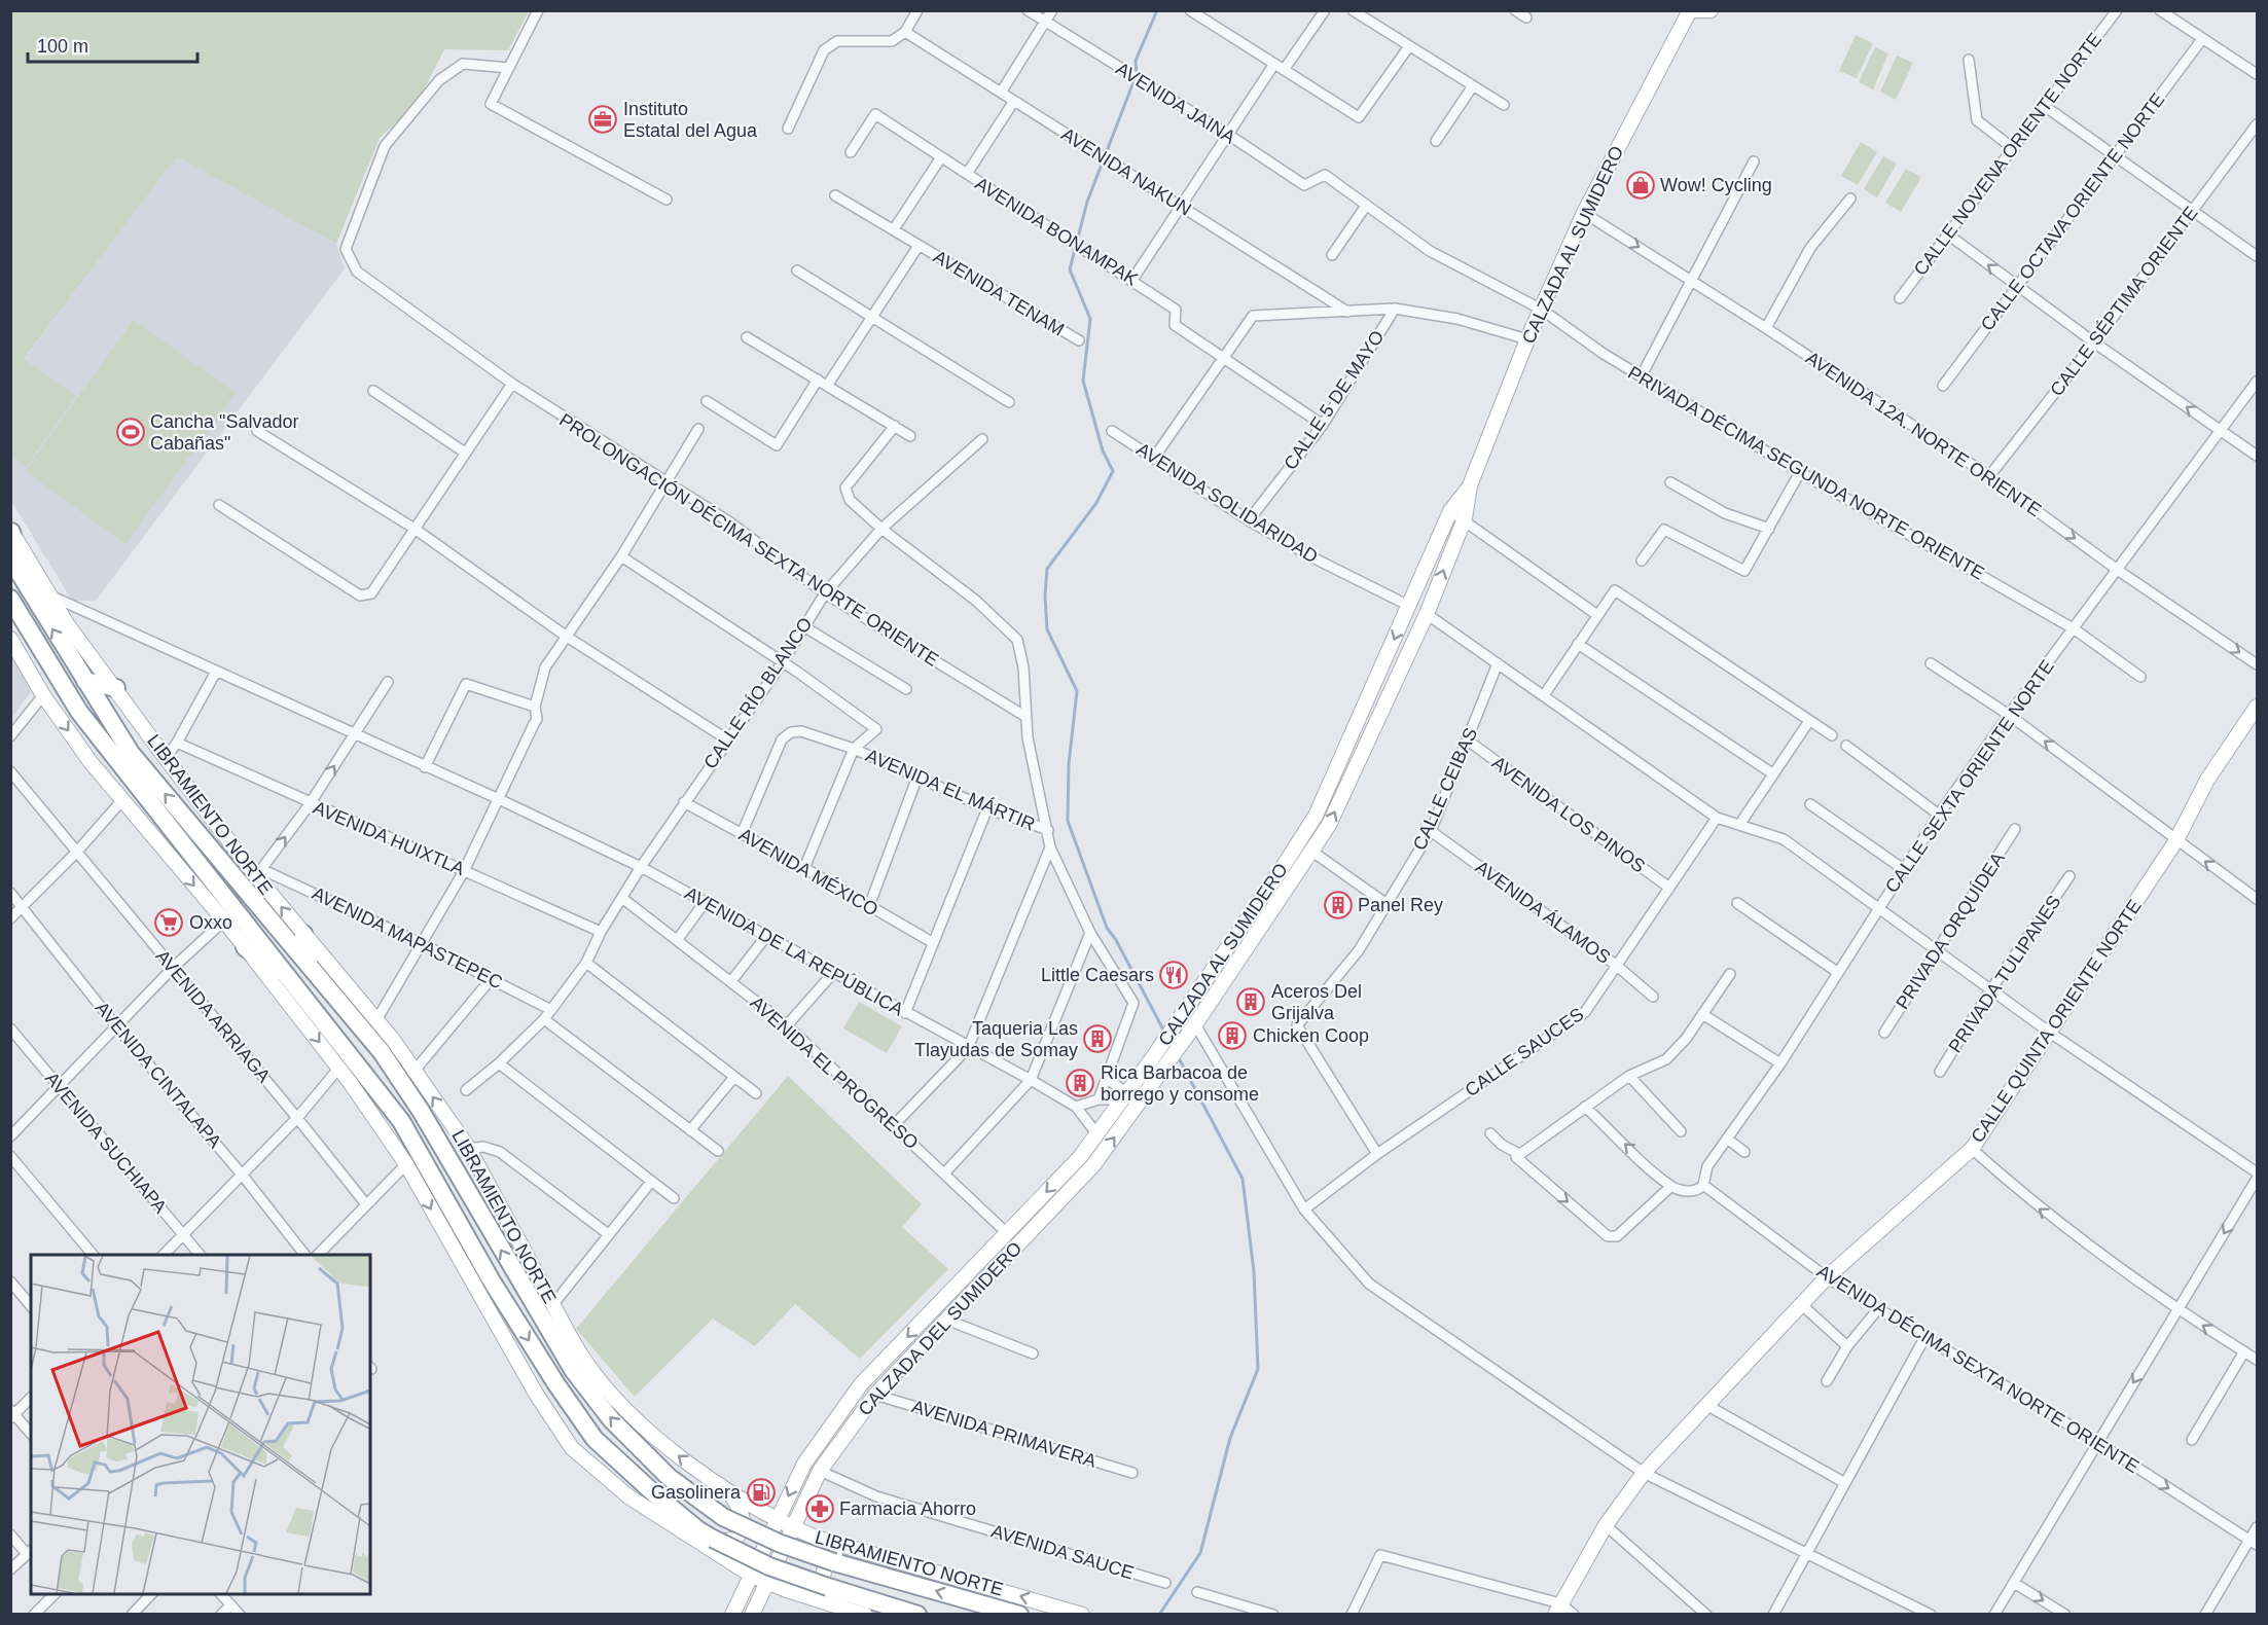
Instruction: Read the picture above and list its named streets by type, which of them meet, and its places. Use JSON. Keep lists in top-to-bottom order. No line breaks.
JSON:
{"streets":{"highway":["LIBRAMIENTO NORTE"],"street":["AVENIDA JAINA","CALLE NOVENA ORIENTE NORTE","AVENIDA NAKUN","CALLE OCTAVA ORIENTE NORTE","AVENIDA BONAMPAK","CALZADA AL SUMIDERO","AVENIDA TENAM","CALLE SÉPTIMA ORIENTE","CALLE 5 DE MAYO","AVENIDA 12A. NORTE ORIENTE","PRIVADA DÉCIMA SEGUNDA NORTE ORIENTE","AVENIDA SOLIDARIDAD","PROLONGACIÓN DÉCIMA SEXTA NORTE ORIENTE","CALLE RÍO BLANCO","CALLE SEXTA ORIENTE NORTE","CALLE CEIBAS","AVENIDA EL MÁRTIR","AVENIDA LOS PINOS","AVENIDA HUIXTLA","AVENIDA MÉXICO","AVENIDA ÁLAMOS","PRIVADA ORQUÍDEA","AVENIDA MAPASTEPEC","AVENIDA DE LA REPÚBLICA","PRIVADA TULIPANES","AVENIDA ARRIAGA","CALLE QUINTA ORIENTE NORTE","CALLE SAUCES","AVENIDA EL PROGRESO","AVENIDA CINTALAPA","AVENIDA SUCHIAPA","CALZADA DEL SUMIDERO","AVENIDA DÉCIMA SEXTA NORTE ORIENTE","AVENIDA PRIMAVERA","AVENIDA SAUCE"]},"crossings":[["AVENIDA JAINA","PRIVADA DÉCIMA SEGUNDA NORTE ORIENTE"],["CALZADA AL SUMIDERO","AVENIDA 12A. NORTE ORIENTE"],["CALZADA AL SUMIDERO","PRIVADA DÉCIMA SEGUNDA NORTE ORIENTE"],["CALZADA AL SUMIDERO","AVENIDA SOLIDARIDAD"],["CALZADA AL SUMIDERO","LIBRAMIENTO NORTE"],["CALZADA AL SUMIDERO","AVENIDA DE LA REPÚBLICA"],["CALZADA AL SUMIDERO","AVENIDA EL PROGRESO"],["CALZADA AL SUMIDERO","CALZADA DEL SUMIDERO"],["CALLE SÉPTIMA ORIENTE","AVENIDA 12A. NORTE ORIENTE"],["CALLE 5 DE MAYO","AVENIDA SOLIDARIDAD"],["AVENIDA 12A. NORTE ORIENTE","CALLE SEXTA ORIENTE NORTE"],["PRIVADA DÉCIMA SEGUNDA NORTE ORIENTE","CALLE SEXTA ORIENTE NORTE"],["PROLONGACIÓN DÉCIMA SEXTA NORTE ORIENTE","CALLE RÍO BLANCO"],["CALLE RÍO BLANCO","AVENIDA EL MÁRTIR"],["CALLE RÍO BLANCO","AVENIDA MÉXICO"],["CALLE SEXTA ORIENTE NORTE","AVENIDA DÉCIMA SEXTA NORTE ORIENTE"],["CALLE CEIBAS","AVENIDA LOS PINOS"],["CALLE CEIBAS","AVENIDA ÁLAMOS"],["CALLE CEIBAS","CALLE SAUCES"],["AVENIDA EL MÁRTIR","AVENIDA MÉXICO"],["LIBRAMIENTO NORTE","AVENIDA MAPASTEPEC"],["LIBRAMIENTO NORTE","AVENIDA DE LA REPÚBLICA"],["LIBRAMIENTO NORTE","CALZADA DEL SUMIDERO"],["AVENIDA LOS PINOS","CALLE SAUCES"],["AVENIDA ÁLAMOS","CALLE SAUCES"],["CALLE QUINTA ORIENTE NORTE","AVENIDA DÉCIMA SEXTA NORTE ORIENTE"],["CALZADA DEL SUMIDERO","AVENIDA PRIMAVERA"],["CALZADA DEL SUMIDERO","AVENIDA SAUCE"]],"one_way":["AVENIDA 12A. NORTE ORIENTE"],"places":{"office":["Instituto Estatal del Agua"],"shop":["Wow! Cycling"],"sports":["Cancha \"Salvador Cabañas\""],"building":["Panel Rey","Aceros Del Grijalva","Chicken Coop","Taqueria Las Tlayudas de Somay","Rica Barbacoa de borrego y consome"],"supermarket":["Oxxo"],"restaurant":["Little Caesars"],"fuel station":["Gasolinera"],"pharmacy":["Farmacia Ahorro"]},"scale_bar":"100 m"}
